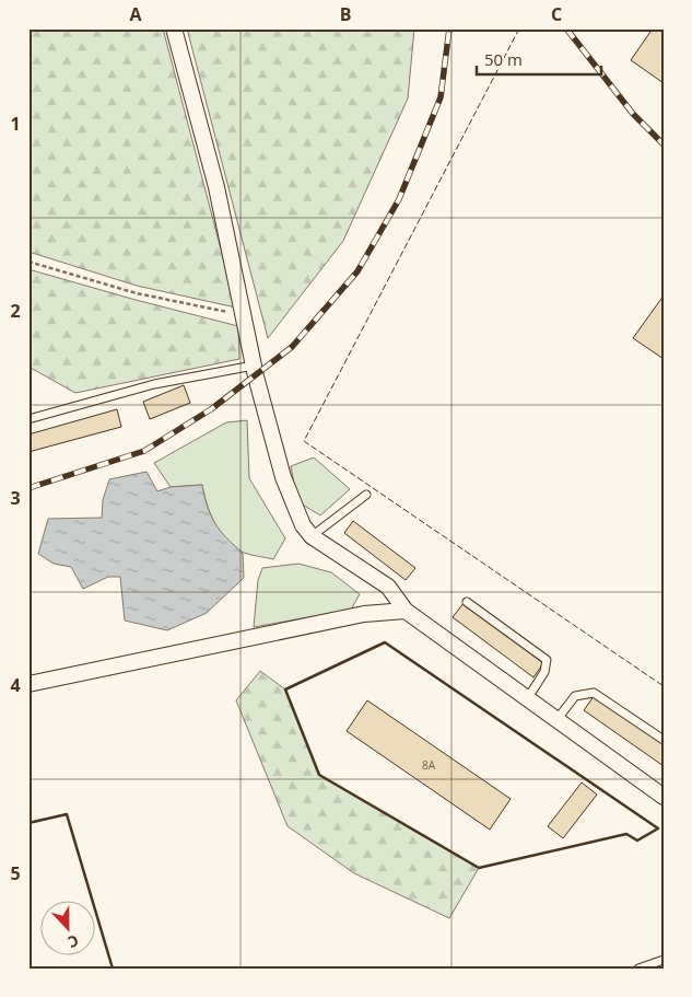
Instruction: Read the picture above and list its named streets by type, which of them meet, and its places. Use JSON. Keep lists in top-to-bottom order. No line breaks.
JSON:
{"house_numbers":["8А"],"scale_bar":"50 m","north":"bottom","grid":{"columns":["A","B","C"],"rows":["1","2","3","4","5"]}}
